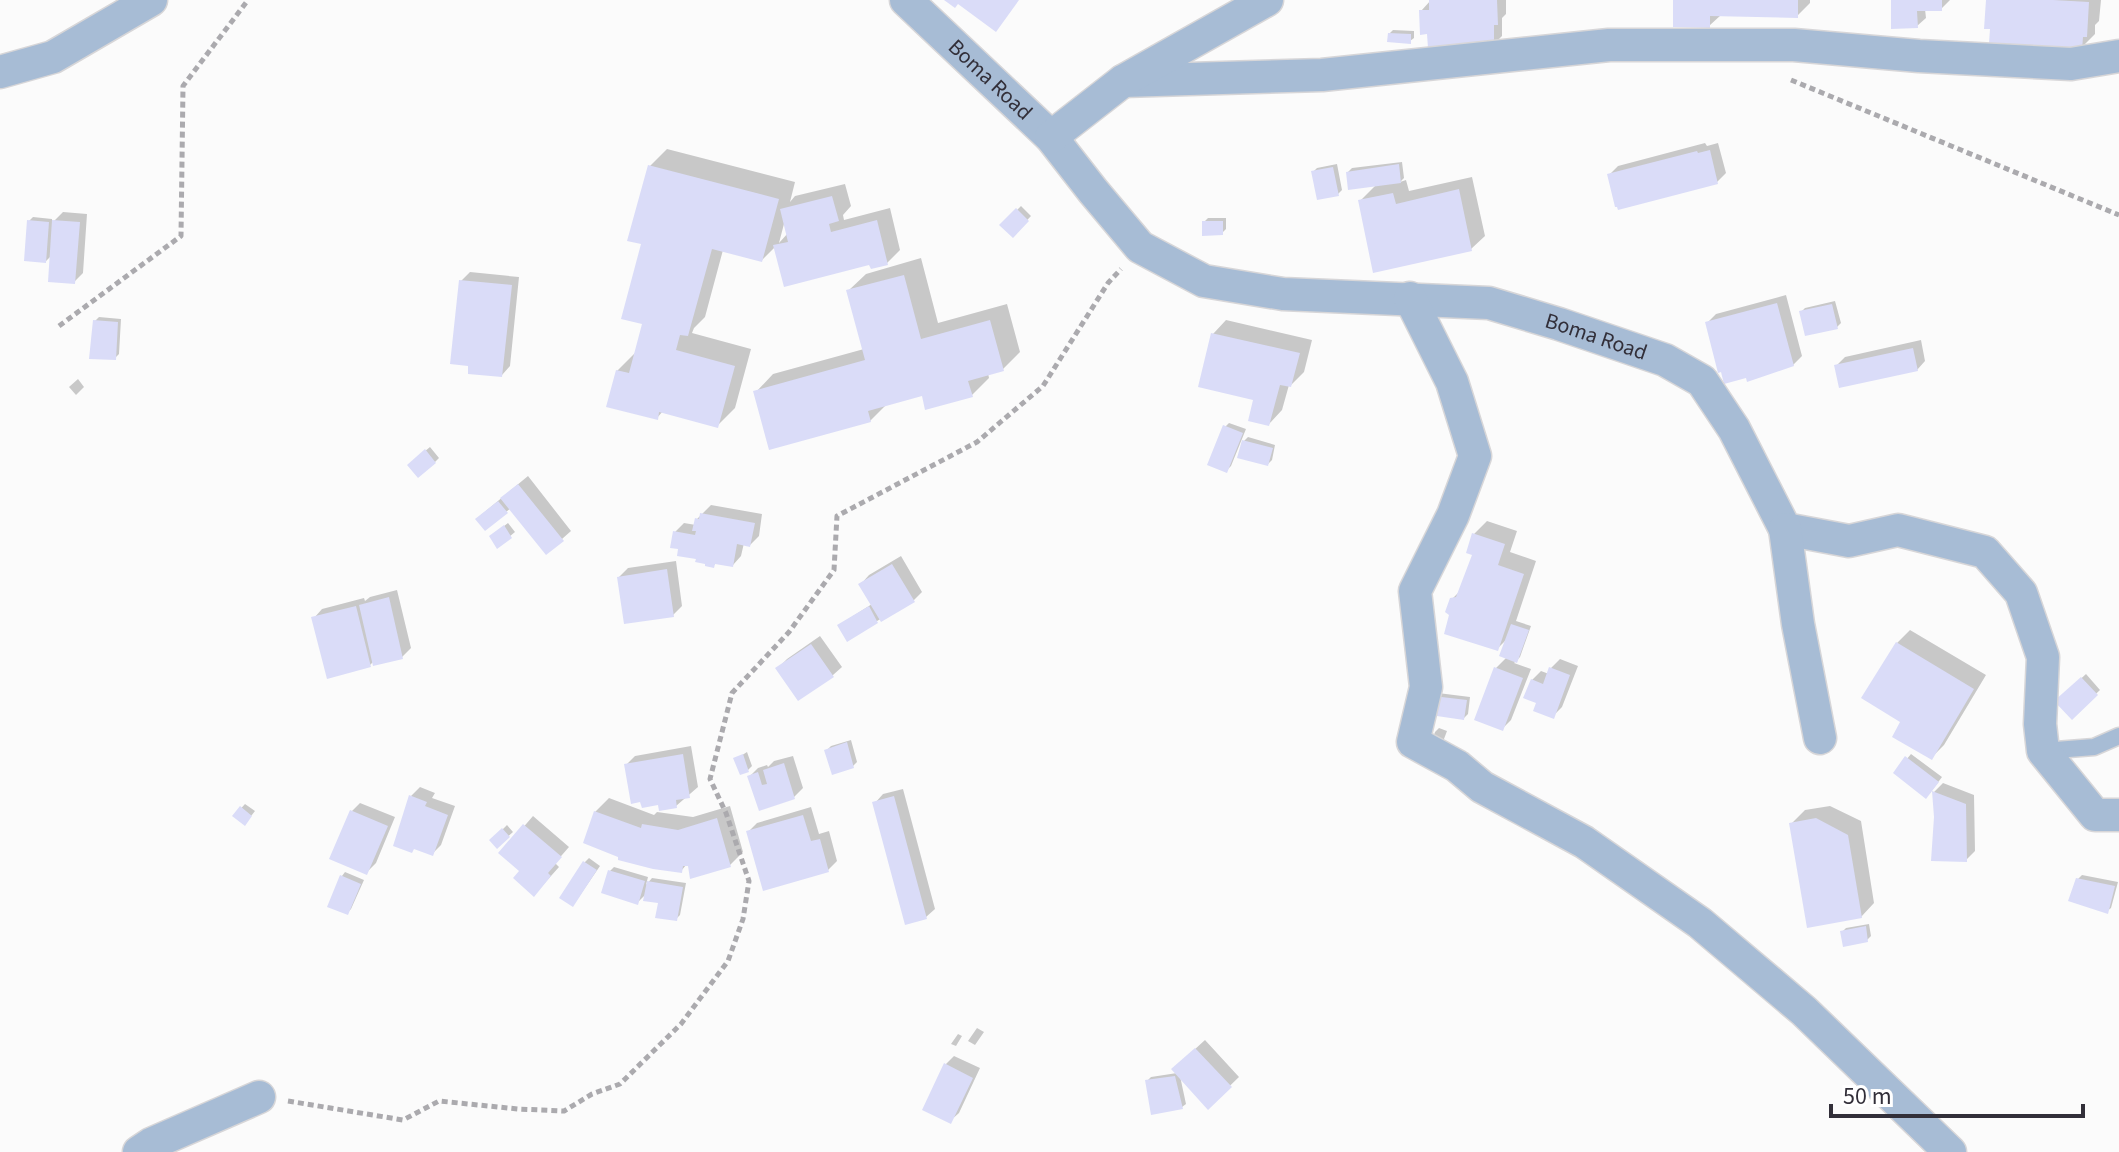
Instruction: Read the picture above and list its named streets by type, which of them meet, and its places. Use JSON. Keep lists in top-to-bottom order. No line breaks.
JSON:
{"streets":{"street":["Boma Road"]},"scale_bar":"50 m"}
